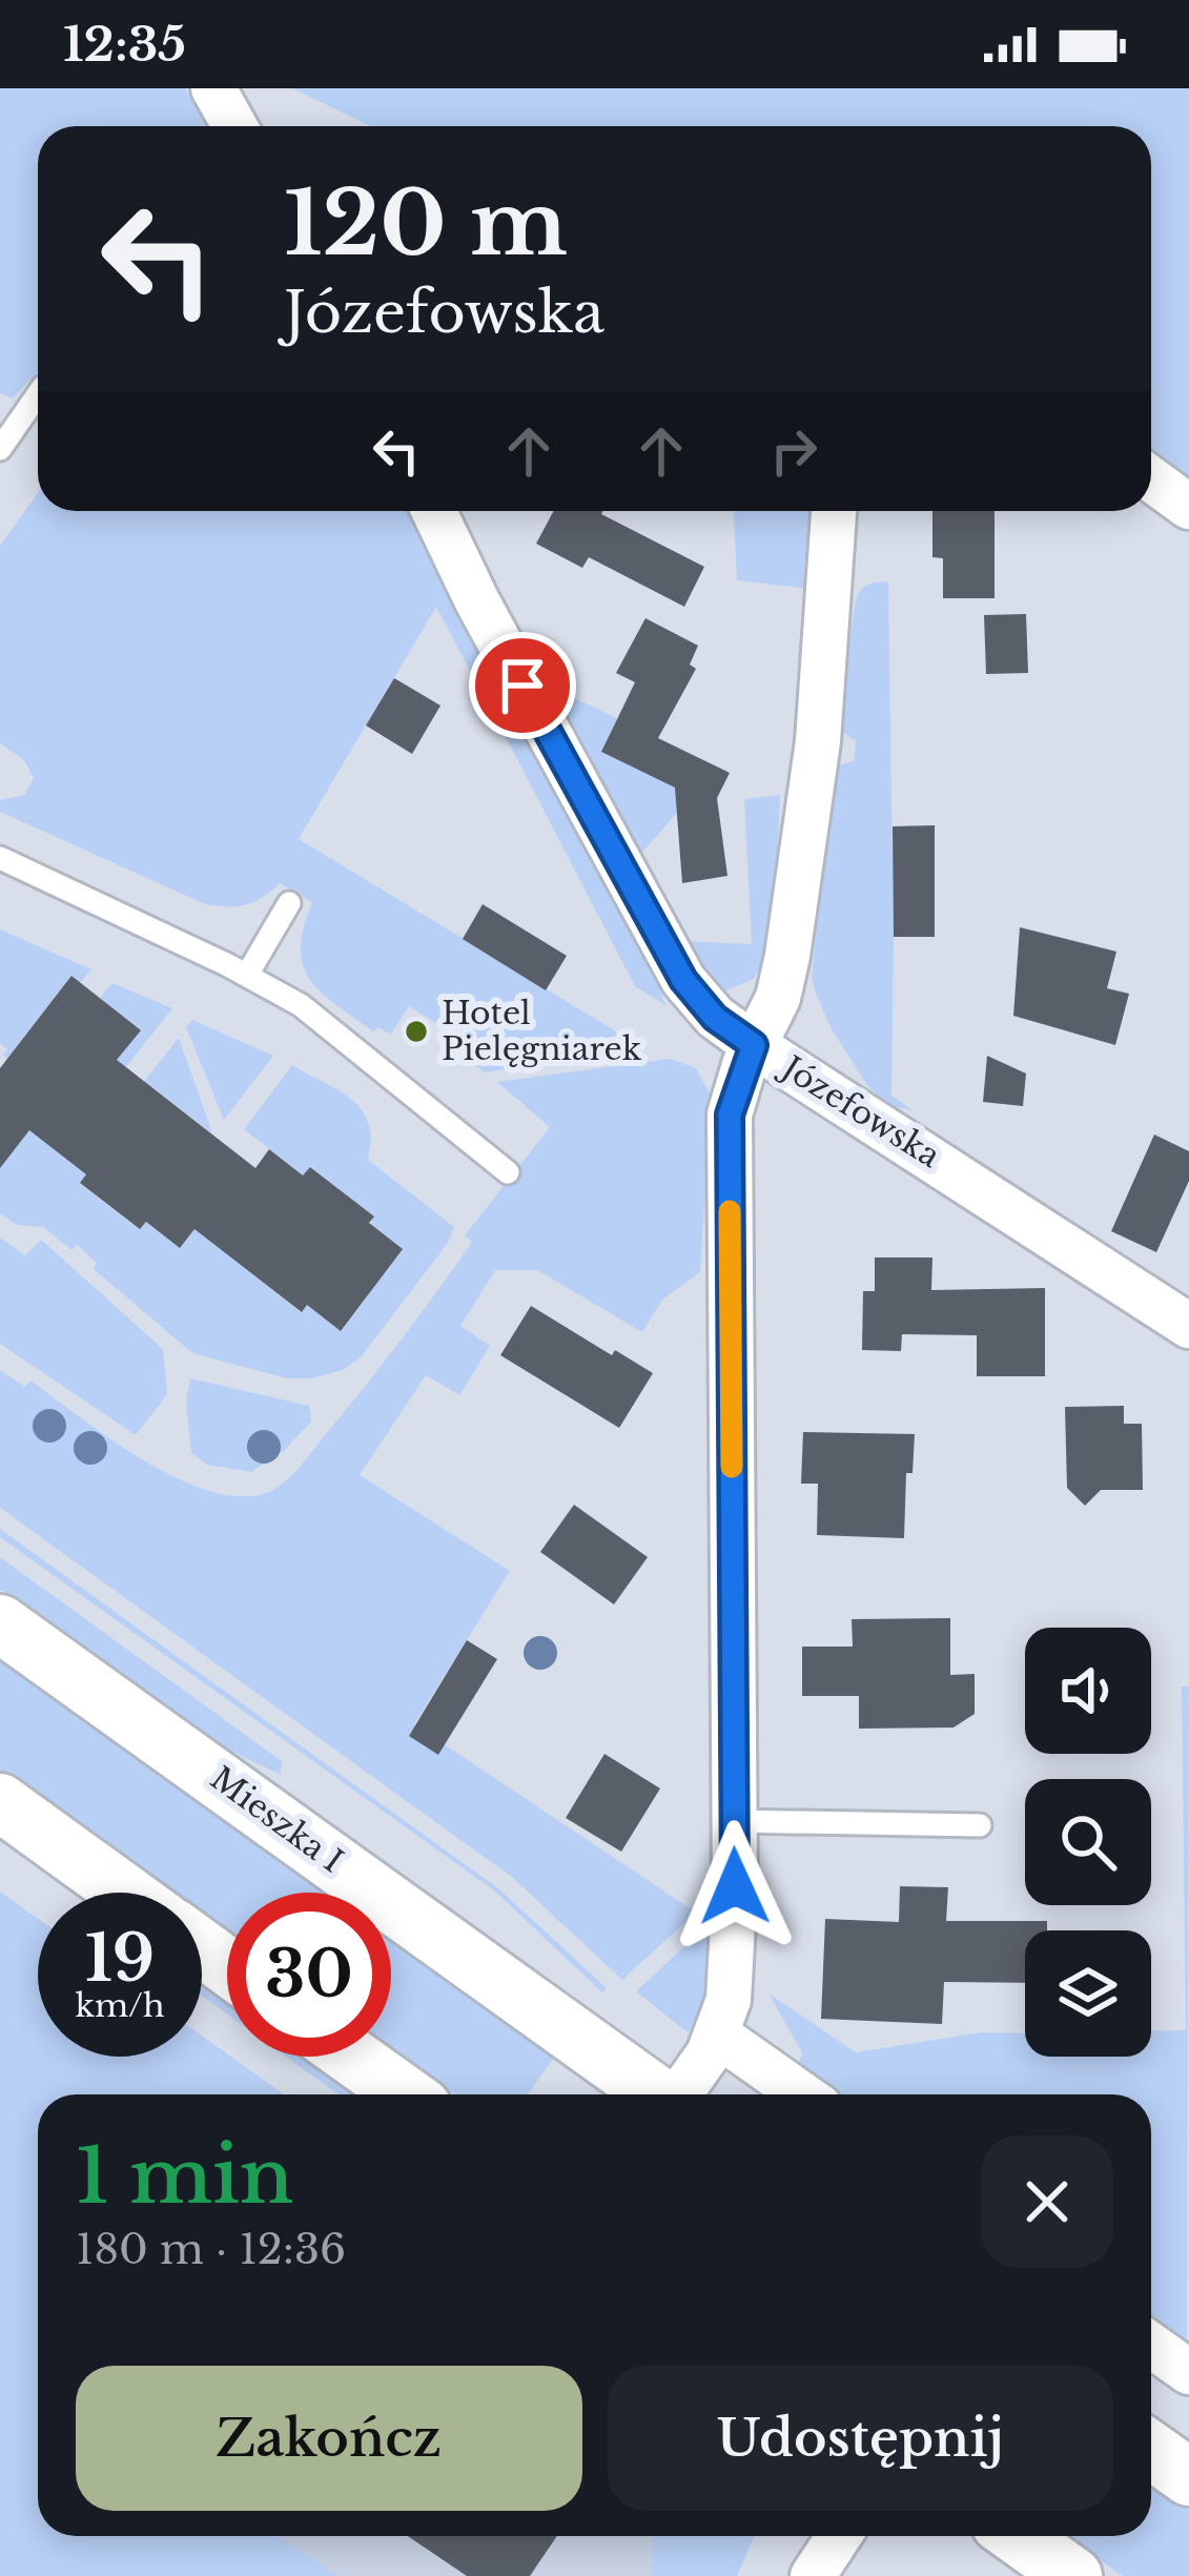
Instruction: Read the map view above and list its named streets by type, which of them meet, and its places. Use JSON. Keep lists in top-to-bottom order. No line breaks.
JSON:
{"streets":{"street":["Józefowska","Mieszka I"]},"places":["Hotel Pielęgniarek"],"page":{"status":"12:35","turn":["120 m","Józefowska"],"speed":"19 km/h","limit":"30","heading":["1 min","180 m · 12:36"],"buttons":["Zakończ","Udostępnij"]}}
